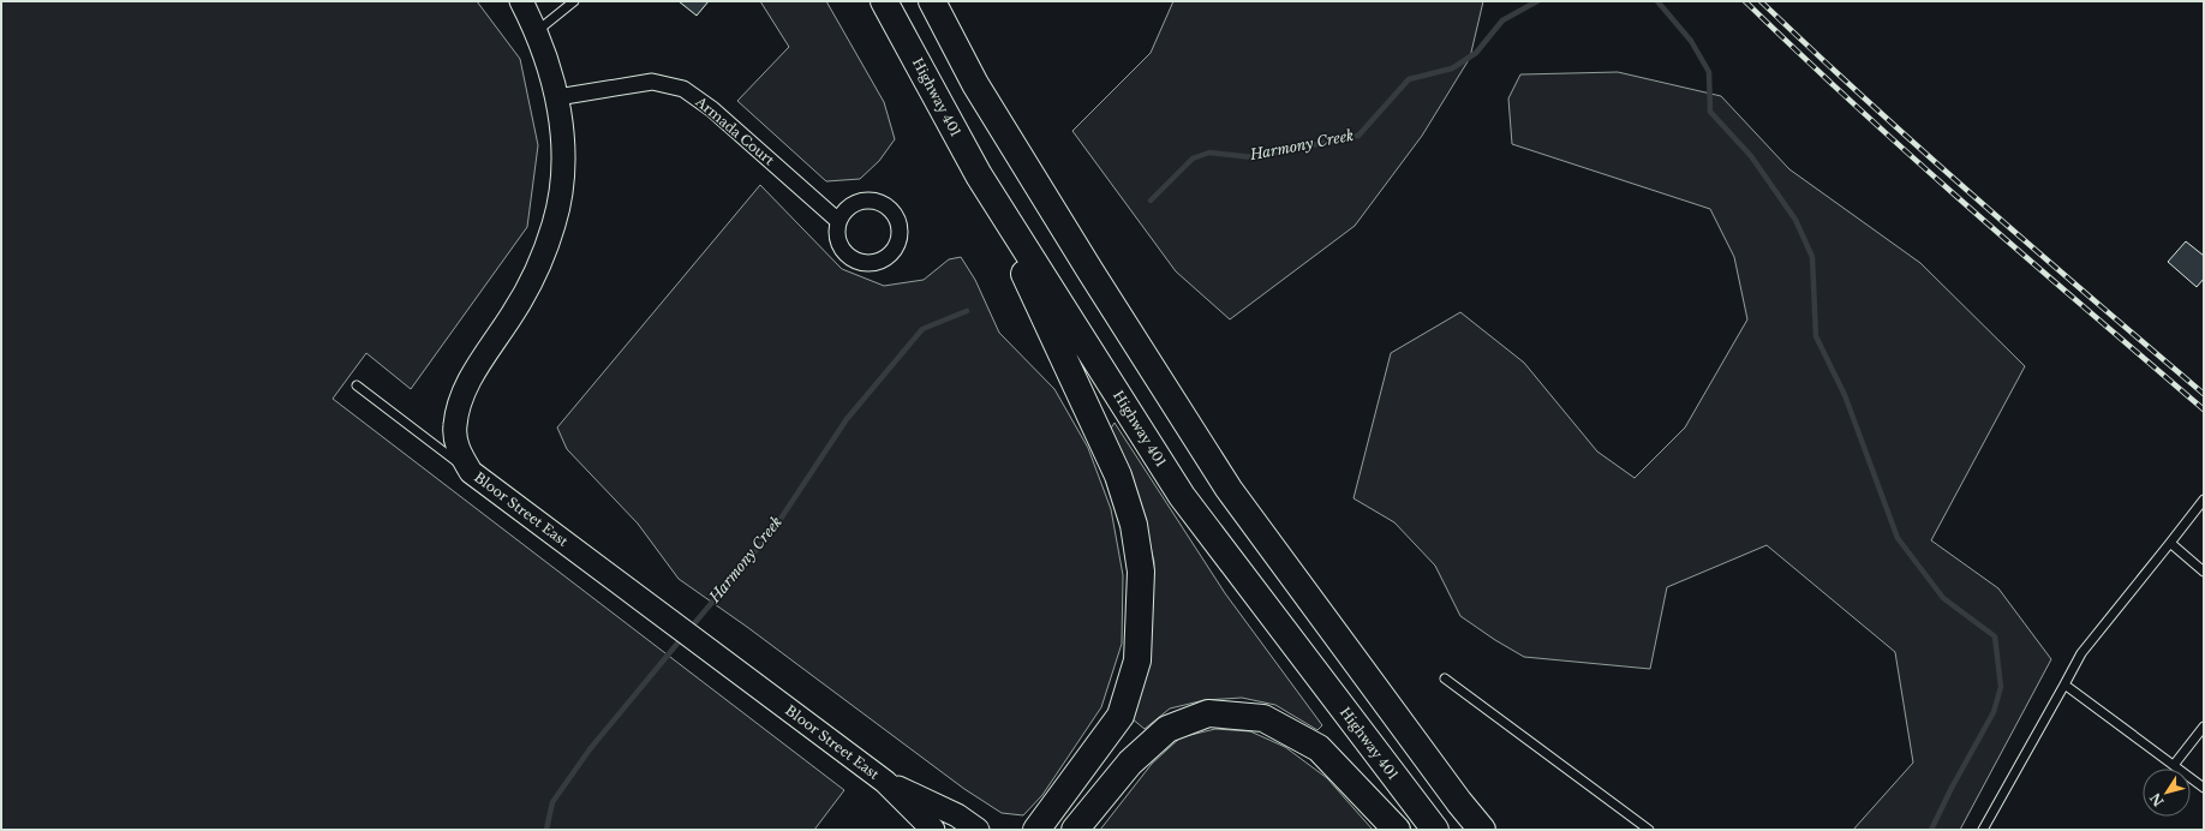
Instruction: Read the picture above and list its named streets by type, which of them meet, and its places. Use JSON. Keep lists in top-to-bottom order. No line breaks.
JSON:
{"streets":{"highway":["Highway 401"],"main road":["Bloor Street East"],"street":["Armada Court"]},"crossings":[["Armada Court","Bloor Street East"]],"water":["Harmony Creek"],"north":"bottom left"}
